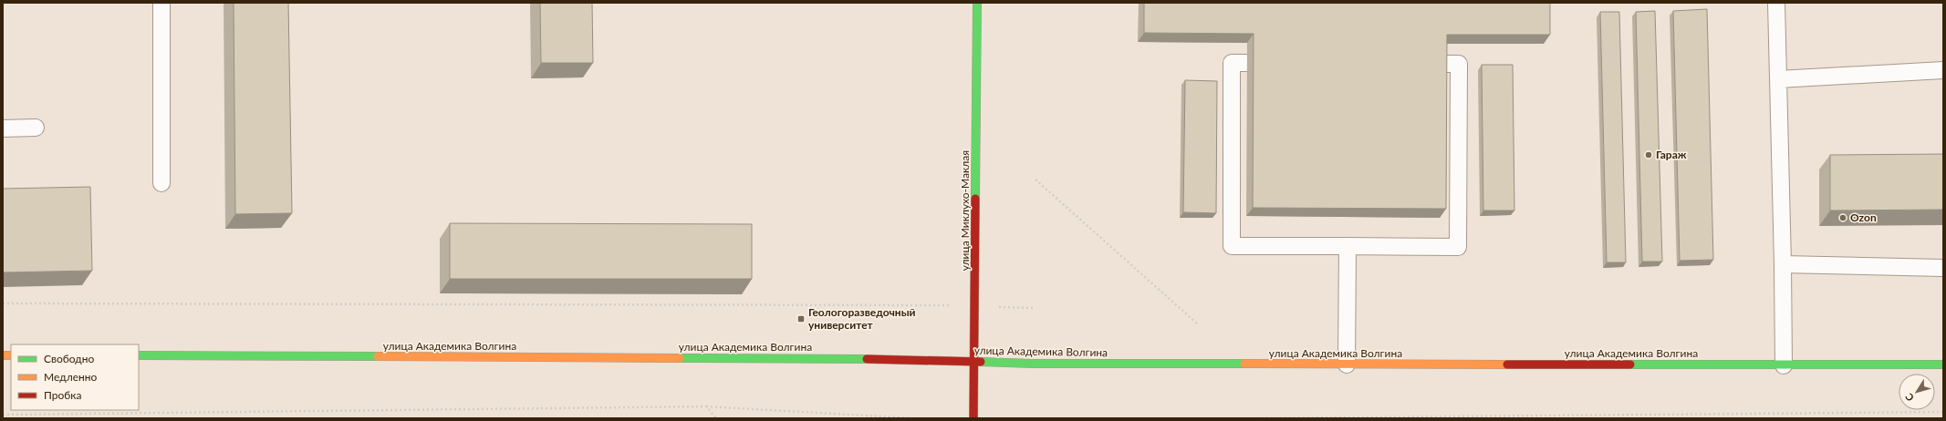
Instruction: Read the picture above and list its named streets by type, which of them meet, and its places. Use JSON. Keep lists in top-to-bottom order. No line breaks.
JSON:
{"streets":{"street":["улица Миклухо-Маклая","улица Академика Волгина"]},"crossings":[["улица Миклухо-Маклая","улица Академика Волгина"]],"places":{"other":["Гараж","Ozon"],"transit":["Геологоразведочный университет"]},"legend":["Свободно","Медленно","Пробка"],"north":"bottom left"}
